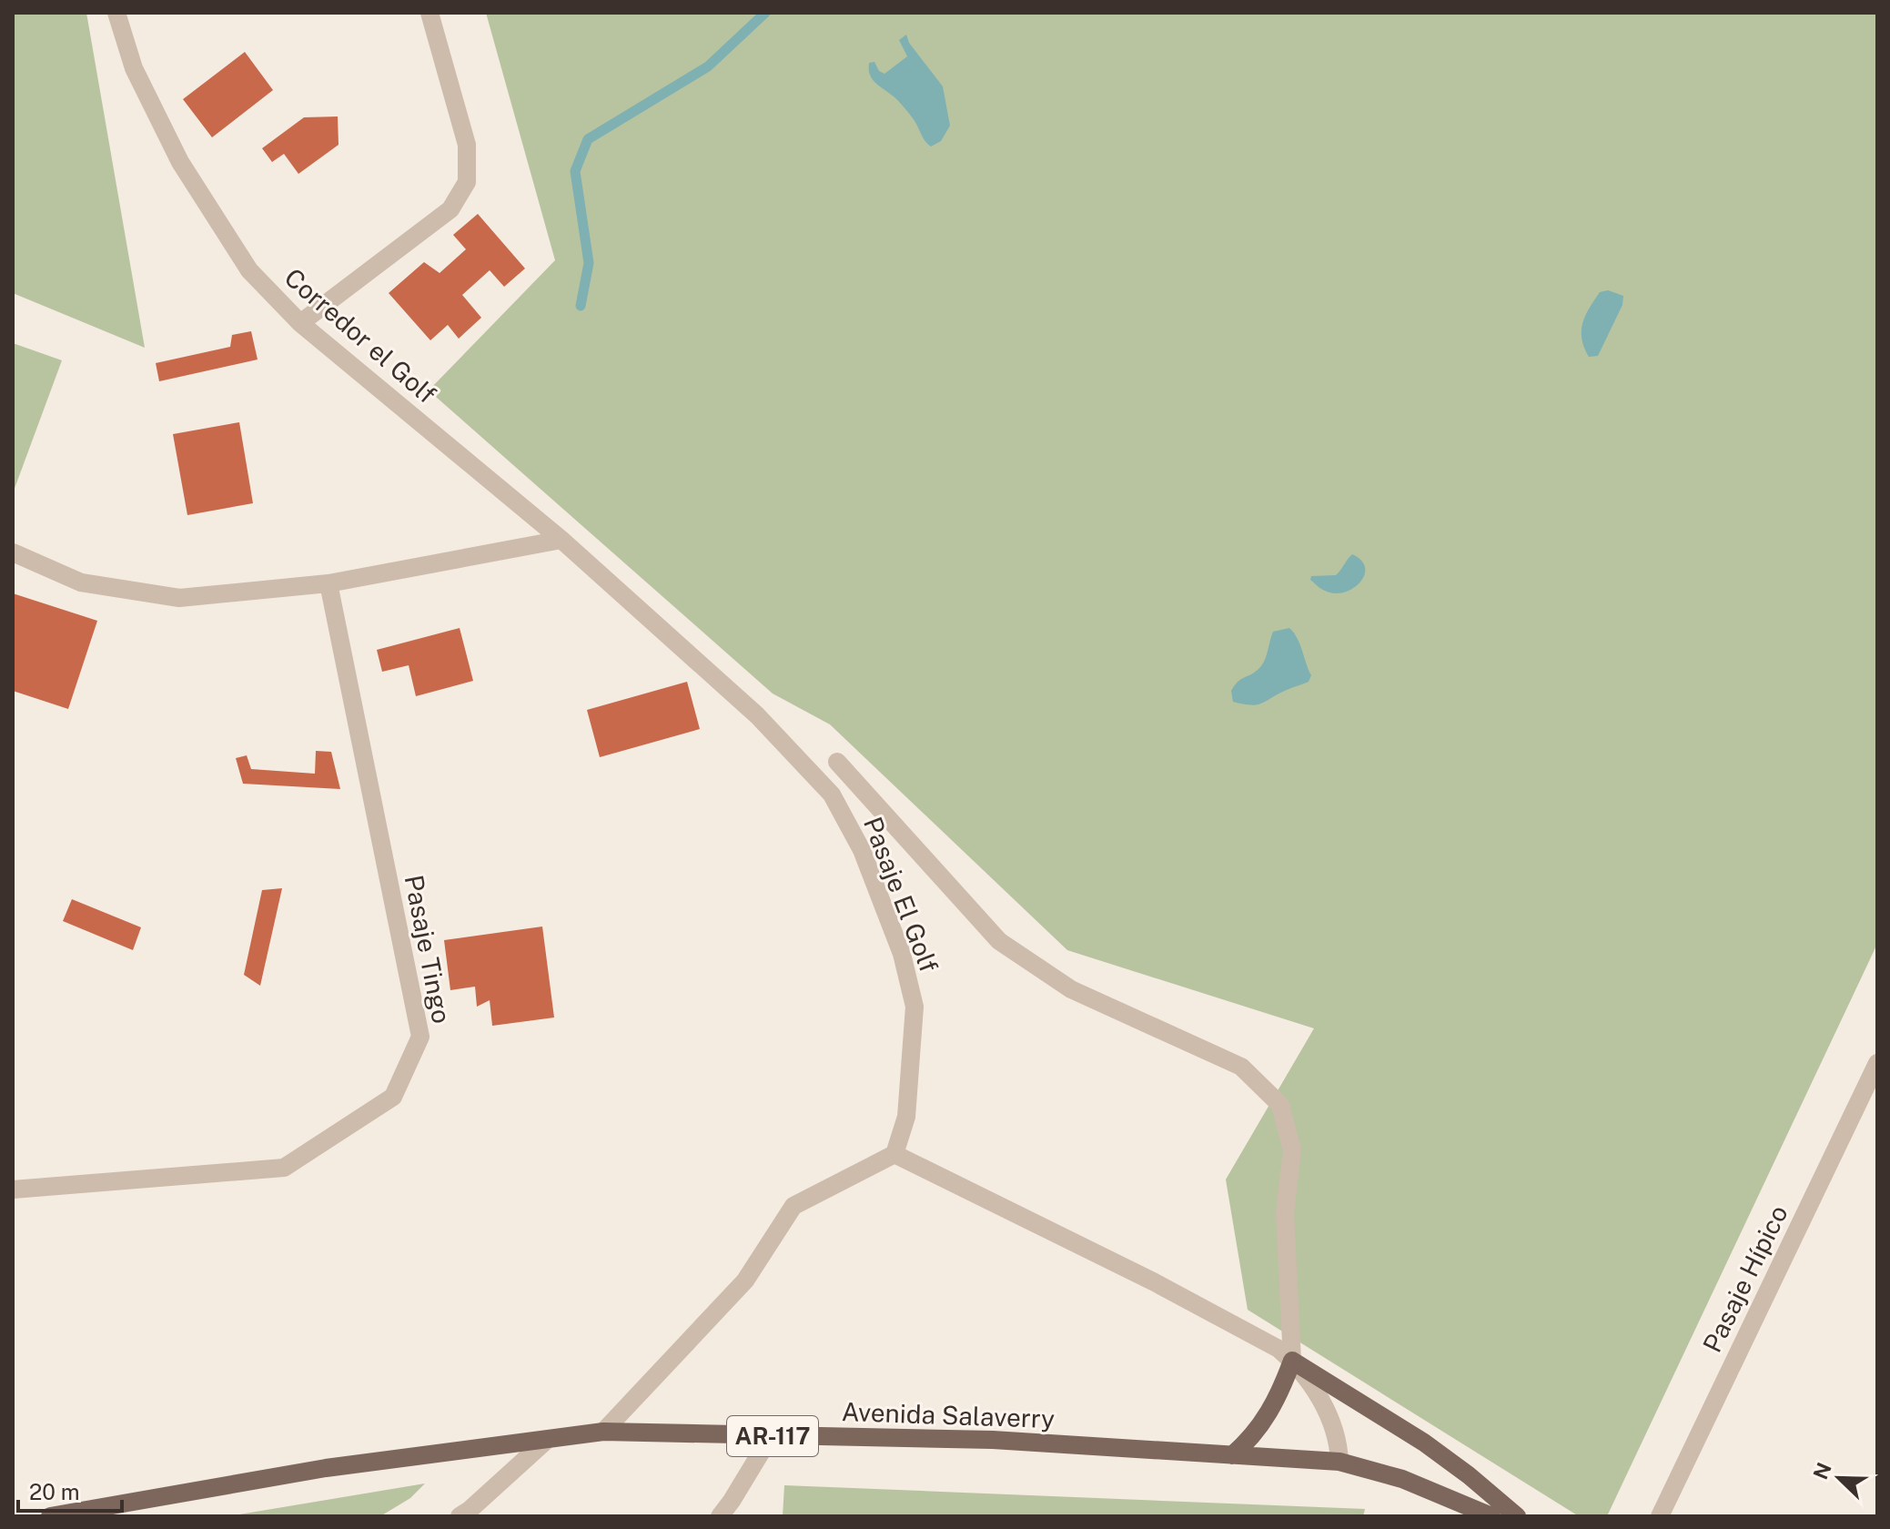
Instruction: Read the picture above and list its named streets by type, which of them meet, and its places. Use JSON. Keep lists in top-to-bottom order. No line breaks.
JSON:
{"streets":{"main road":["Avenida Salaverry","AR-117"],"street":["Corredor el Golf","Pasaje El Golf","Pasaje Tingo","Pasaje Hípico"]},"crossings":[["Corredor el Golf","Pasaje El Golf"]],"scale_bar":"20 m","north":"top left"}
